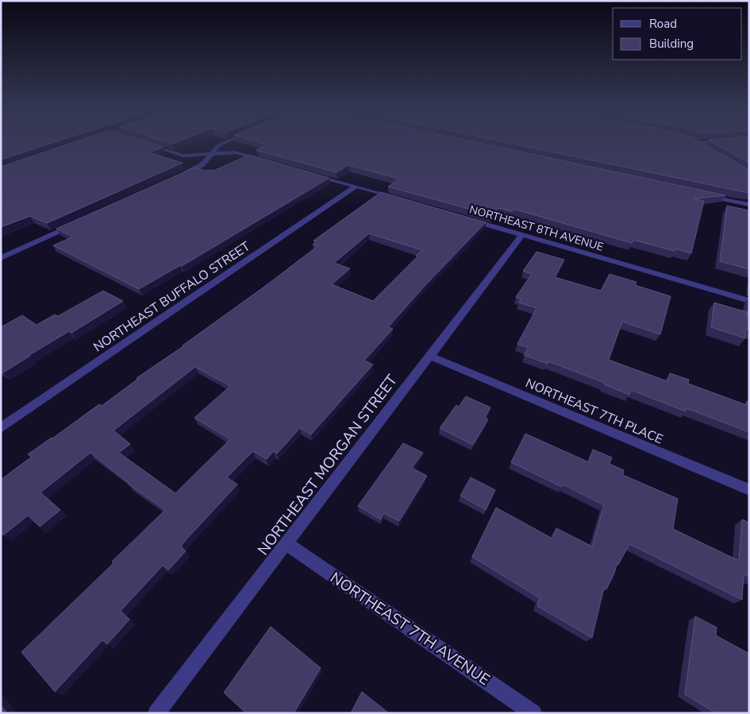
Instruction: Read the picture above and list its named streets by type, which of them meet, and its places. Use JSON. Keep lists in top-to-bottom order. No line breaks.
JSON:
{"streets":{"street":["NORTHEAST 8TH AVENUE","NORTHEAST BUFFALO STREET","NORTHEAST 7TH PLACE","NORTHEAST MORGAN STREET","NORTHEAST 7TH AVENUE"]},"crossings":[["NORTHEAST 8TH AVENUE","NORTHEAST MORGAN STREET"],["NORTHEAST 7TH PLACE","NORTHEAST MORGAN STREET"],["NORTHEAST MORGAN STREET","NORTHEAST 7TH AVENUE"]],"legend":["Road","Building"]}
